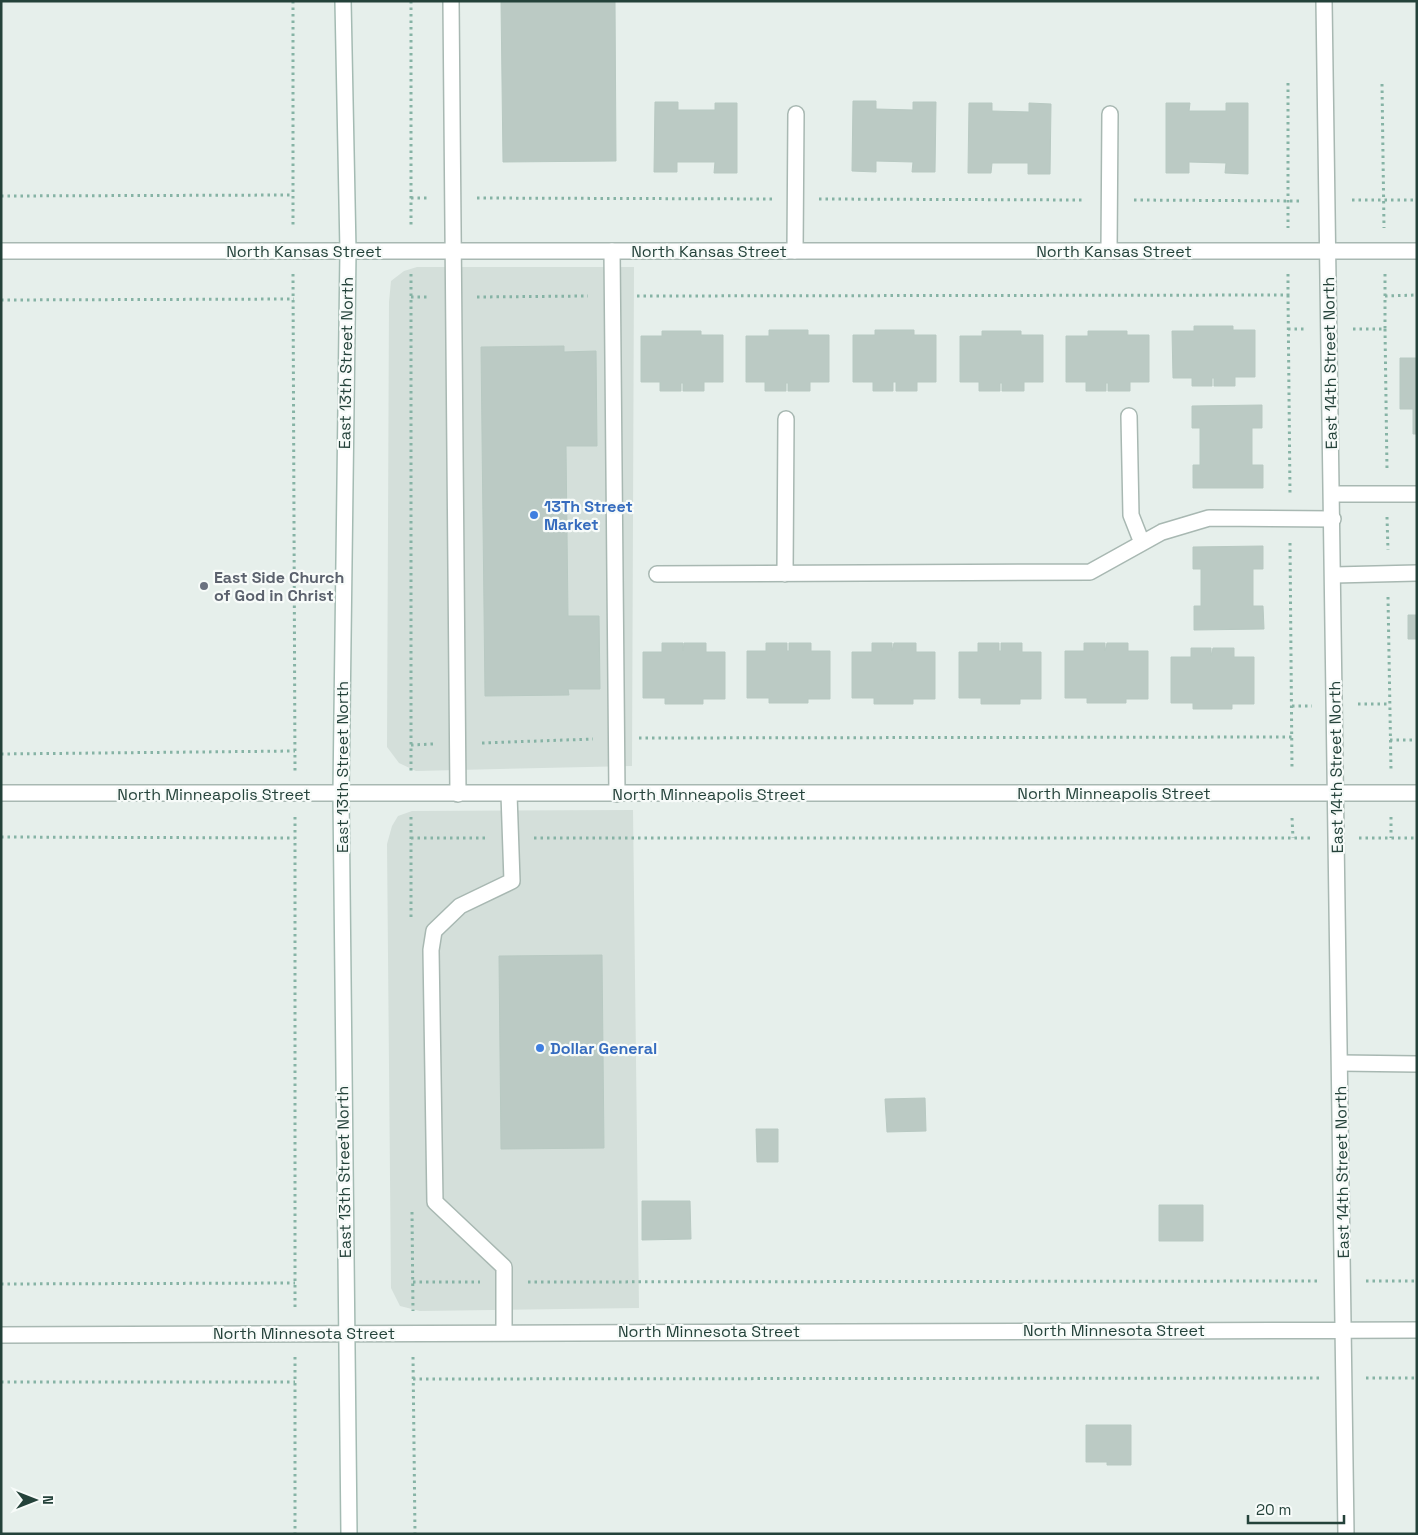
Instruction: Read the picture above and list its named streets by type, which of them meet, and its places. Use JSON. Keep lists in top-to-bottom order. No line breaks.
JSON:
{"streets":{"street":["North Kansas Street","East 13th Street North","East 14th Street North","North Minneapolis Street","North Minnesota Street"]},"crossings":[["North Kansas Street","East 13th Street North"],["North Kansas Street","East 14th Street North"],["East 13th Street North","North Minneapolis Street"],["East 13th Street North","North Minnesota Street"],["East 14th Street North","North Minneapolis Street"],["East 14th Street North","North Minnesota Street"]],"places":["13Th Street Market","East Side Church of God in Christ","Dollar General"],"scale_bar":"20 m","north":"right"}
